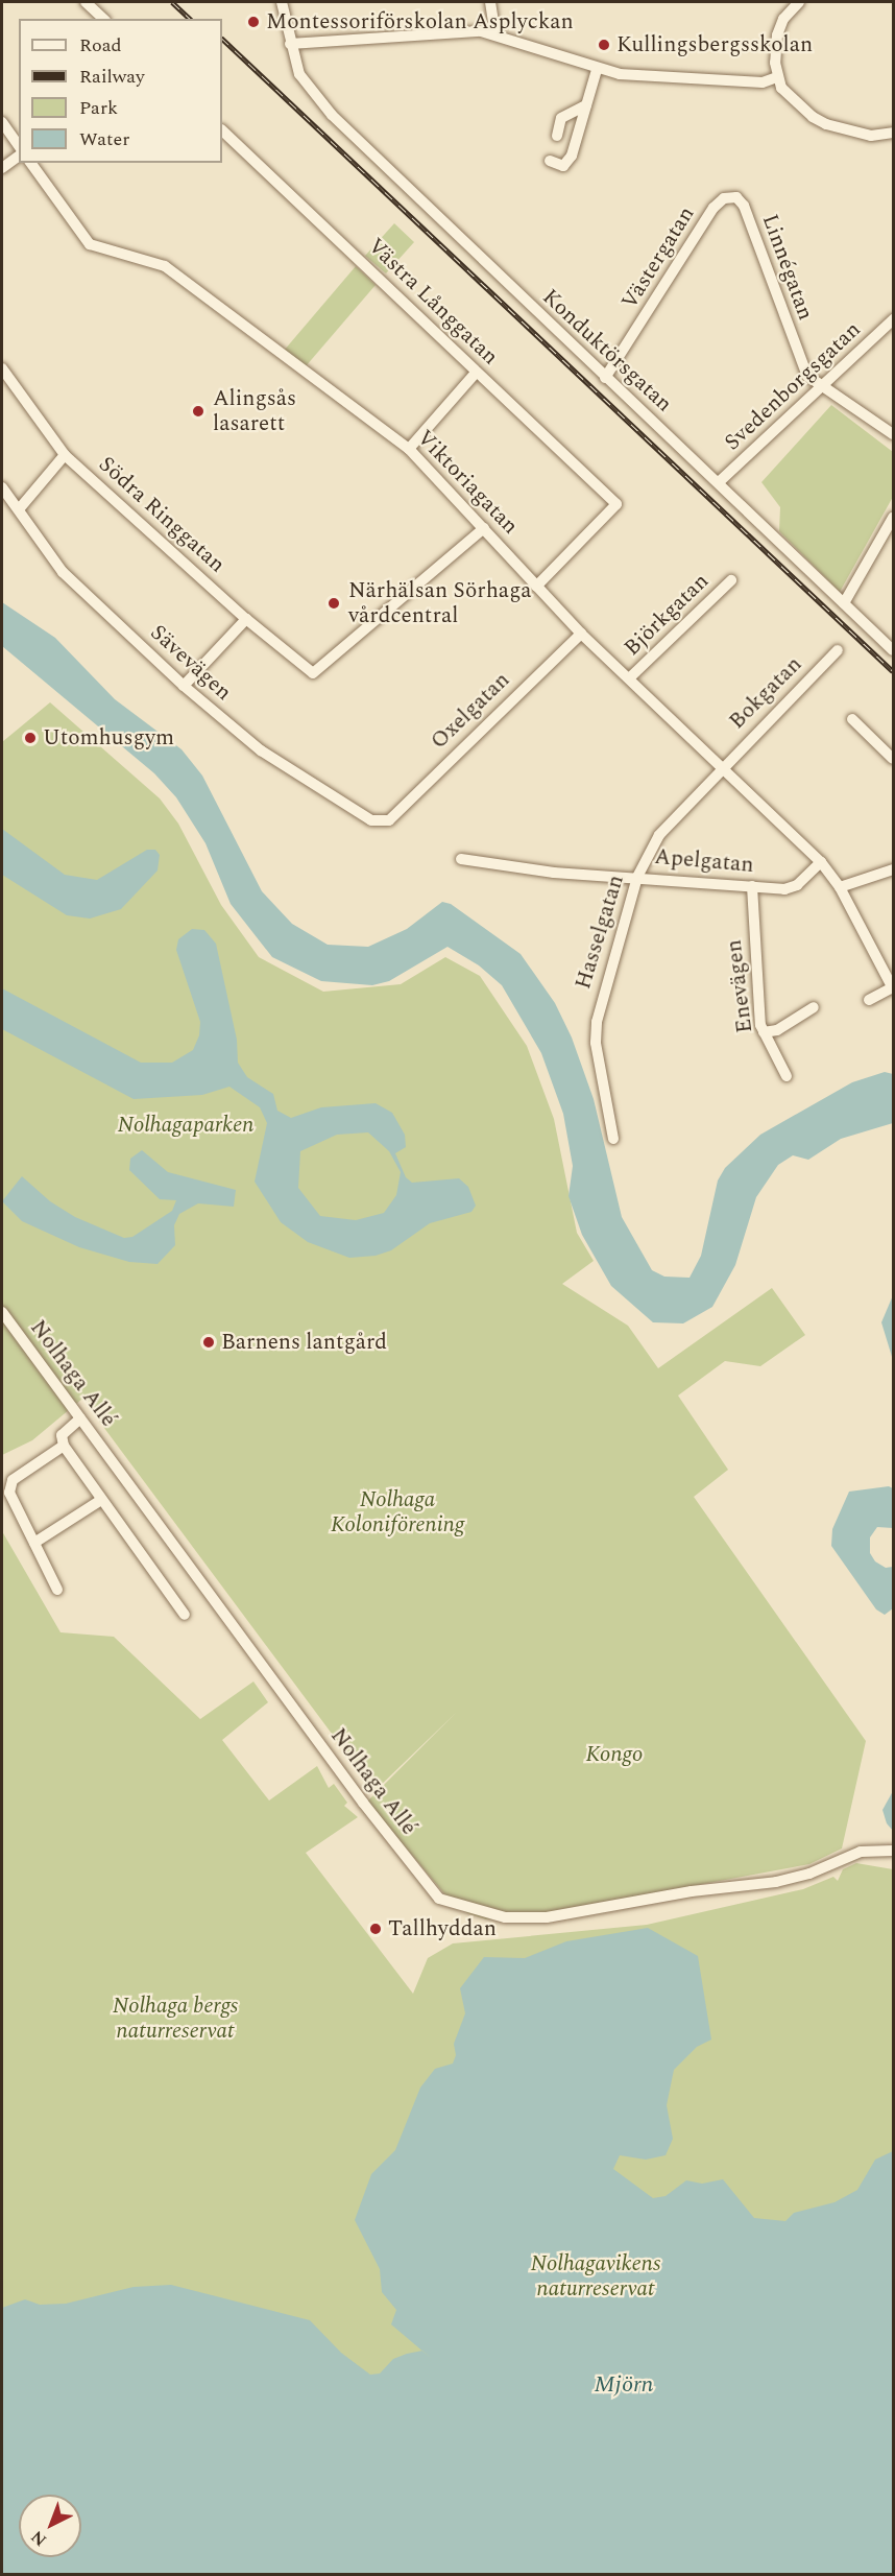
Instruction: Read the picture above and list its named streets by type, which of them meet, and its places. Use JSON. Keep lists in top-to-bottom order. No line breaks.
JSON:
{"streets":{"street":["Västergatan","Linnégatan","Västra Långgatan","Konduktörsgatan","Svedenborgsgatan","Viktoriagatan","Södra Ringgatan","Björkgatan","Sävevägen","Bokgatan","Oxelgatan","Apelgatan","Hasselgatan","Enevägen","Nolhaga Allé"]},"crossings":[["Västergatan","Linnégatan"],["Västergatan","Konduktörsgatan"],["Linnégatan","Svedenborgsgatan"],["Västra Långgatan","Viktoriagatan"],["Konduktörsgatan","Svedenborgsgatan"],["Viktoriagatan","Södra Ringgatan"],["Viktoriagatan","Björkgatan"],["Viktoriagatan","Bokgatan"],["Viktoriagatan","Oxelgatan"],["Viktoriagatan","Apelgatan"],["Viktoriagatan","Hasselgatan"],["Sävevägen","Oxelgatan"],["Bokgatan","Hasselgatan"],["Apelgatan","Hasselgatan"],["Apelgatan","Enevägen"]],"water":["Mjörn"],"parks":["Nolhagaparken","Nolhaga Koloniförening","Kongo","Nolhaga bergs naturreservat","Nolhagavikens naturreservat"],"places":["Montessoriförskolan Asplyckan","Kullingsbergsskolan","Alingsås lasarett","Närhälsan Sörhaga vårdcentral","Utomhusgym","Barnens lantgård","Tallhyddan"],"legend":["Road","Railway","Park","Water"],"north":"bottom left"}
